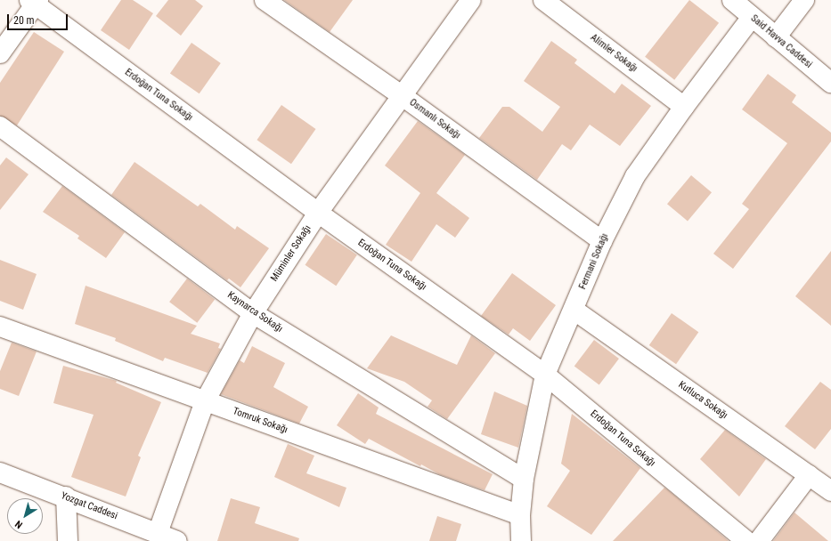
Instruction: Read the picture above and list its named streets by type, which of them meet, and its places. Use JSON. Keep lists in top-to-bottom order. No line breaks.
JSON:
{"streets":{"street":["Said Havva Caddesi","Alimler Sokağı","Erdoğan Tuna Sokağı","Osmanlı Sokağı","Müminler Sokağı","Fermani Sokağı","Kaynarca Sokağı","Kutluca Sokağı","Tomruk Sokağı","Yozgat Caddesi"]},"crossings":[["Said Havva Caddesi","Fermani Sokağı"],["Alimler Sokağı","Fermani Sokağı"],["Erdoğan Tuna Sokağı","Müminler Sokağı"],["Erdoğan Tuna Sokağı","Fermani Sokağı"],["Osmanlı Sokağı","Müminler Sokağı"],["Osmanlı Sokağı","Fermani Sokağı"],["Müminler Sokağı","Kaynarca Sokağı"],["Müminler Sokağı","Tomruk Sokağı"],["Müminler Sokağı","Yozgat Caddesi"],["Fermani Sokağı","Kaynarca Sokağı"],["Fermani Sokağı","Kutluca Sokağı"],["Fermani Sokağı","Tomruk Sokağı"]],"scale_bar":"20 m","north":"bottom left"}
